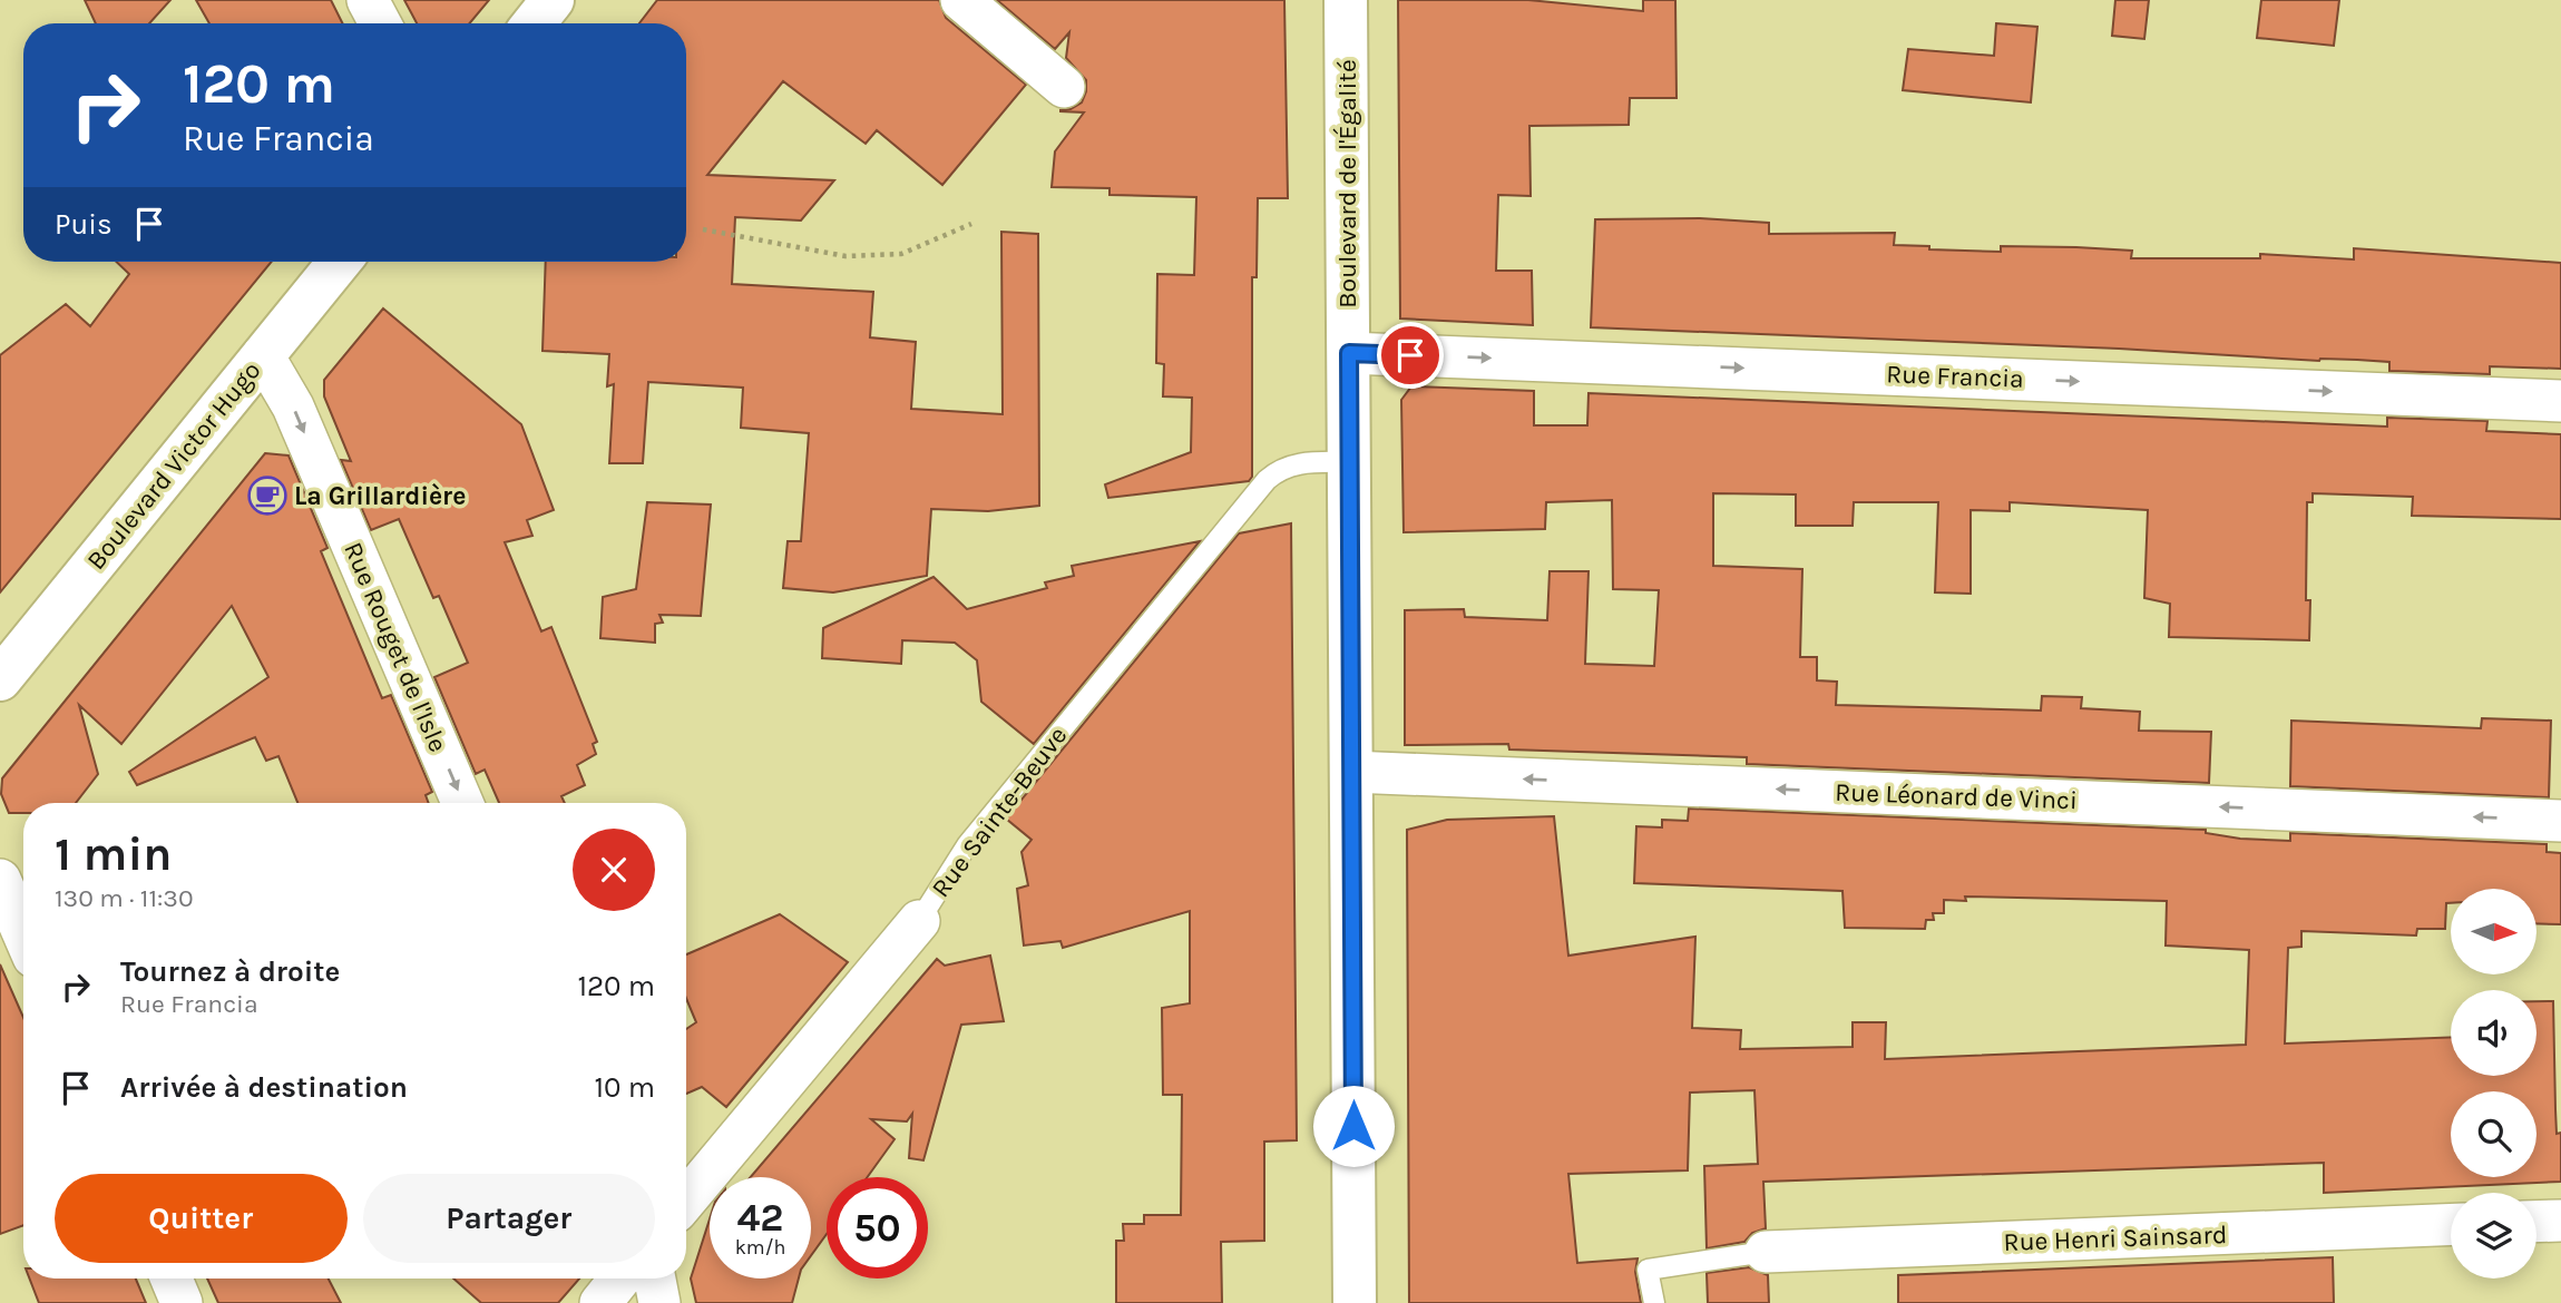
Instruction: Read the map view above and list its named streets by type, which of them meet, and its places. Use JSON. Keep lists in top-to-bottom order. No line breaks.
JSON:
{"streets":{"main road":["Boulevard de l'Égalité","Boulevard Victor Hugo"],"street":["Rue Francia","Rue Rouget de l'Isle","Rue Léonard de Vinci","Rue Sainte-Beuve","Rue Henri Sainsard"]},"crossings":[["Boulevard de l'Égalité","Rue Francia"],["Boulevard de l'Égalité","Rue Léonard de Vinci"],["Boulevard de l'Égalité","Rue Sainte-Beuve"],["Boulevard Victor Hugo","Rue Rouget de l'Isle"]],"one_way":["Rue Francia","Rue Rouget de l'Isle","Rue Léonard de Vinci"],"places":{"cafe":["La Grillardière"]},"north":"right","page":{"turn":["120 m","Rue Francia"],"then":"Puis","heading":["1 min","130 m · 11:30"],"list":[{"name":"Tournez à droite","note":"Rue Francia","value":"120 m"},{"name":"Arrivée à destination","value":"10 m"}],"buttons":["Quitter","Partager"],"speed":"42 km/h","limit":"50"}}
